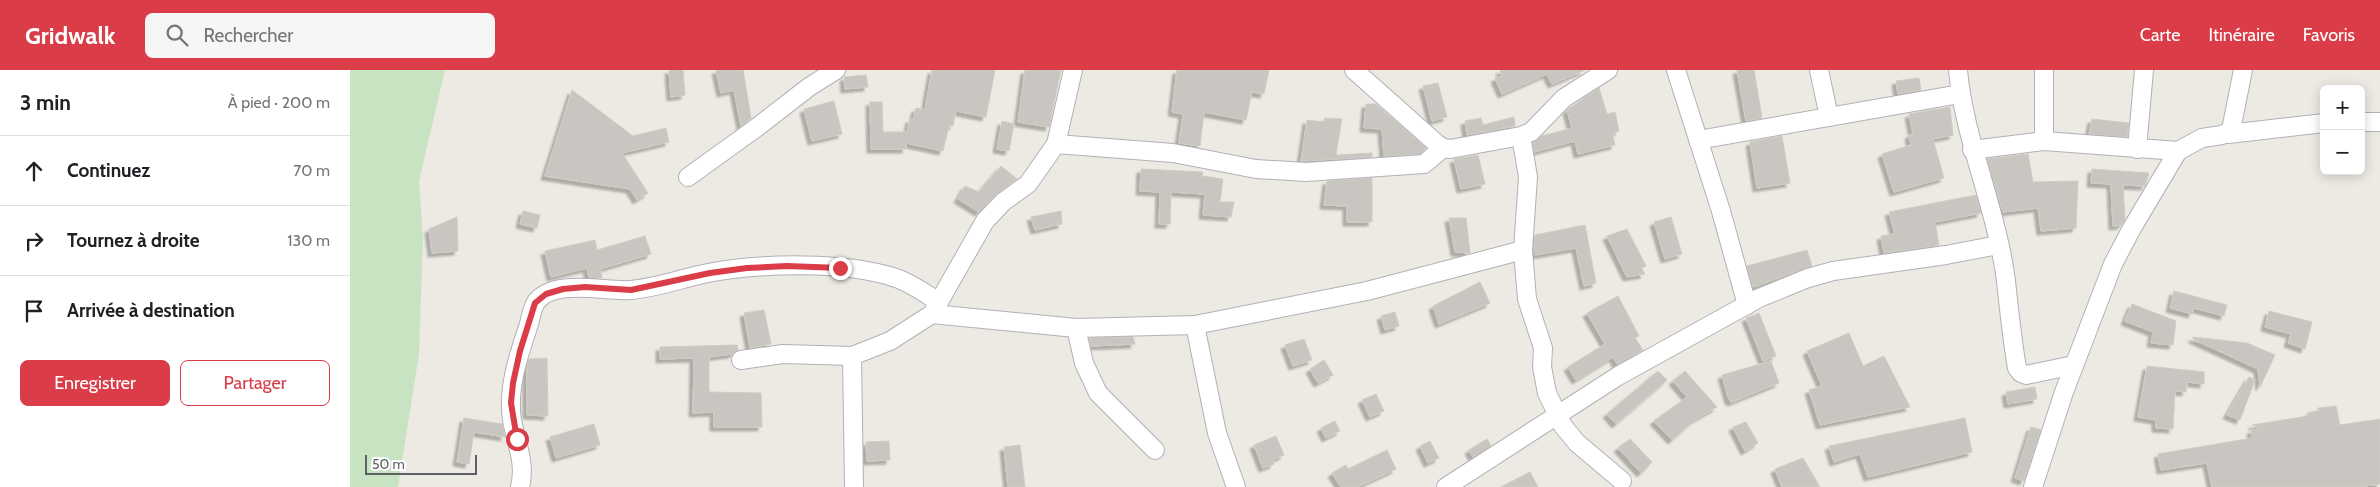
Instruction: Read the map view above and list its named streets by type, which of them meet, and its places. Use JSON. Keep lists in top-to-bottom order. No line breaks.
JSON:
{"scale_bar":"50 m","page":{"header":"Gridwalk","search":"Rechercher","nav":["Carte","Itinéraire","Favoris"],"heading":["3 min","À pied · 200 m"],"map_buttons":["+","−"],"list":[["Continuez","70 m"],["Tournez à droite","130 m"],"Arrivée à destination"],"buttons":["Enregistrer","Partager"],"scale":"50 m"}}
